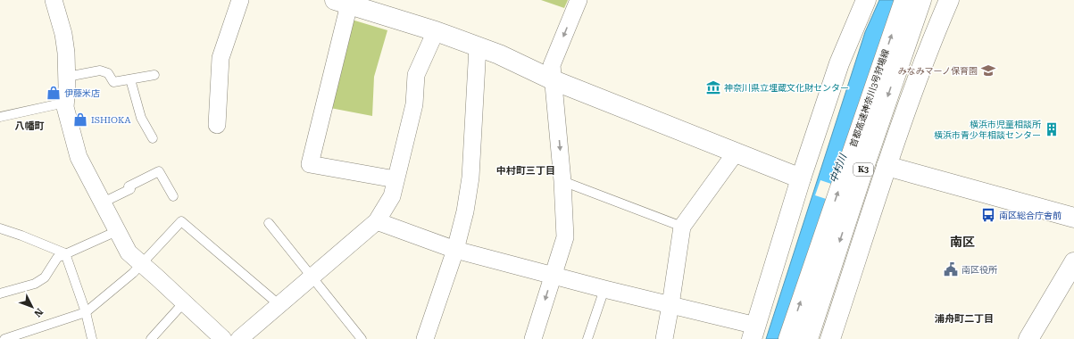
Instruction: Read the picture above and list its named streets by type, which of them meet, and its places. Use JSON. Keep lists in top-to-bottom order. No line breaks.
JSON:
{"streets":{"main road":["首都高速神奈川3号狩場線","K3"]},"districts":["八幡町","中村町三丁目","南区","浦舟町二丁目"],"water":["中村川"],"places":{"school or university":["みなみマーノ保育園"],"museum":["神奈川県立埋蔵文化財センター"],"shop":["伊藤米店","ISHIOKA"],"building":["横浜市児童相談所 横浜市青少年相談センター"],"bus stop":["南区総合庁舎前"],"public building":["南区役所"]},"north":"bottom right"}
